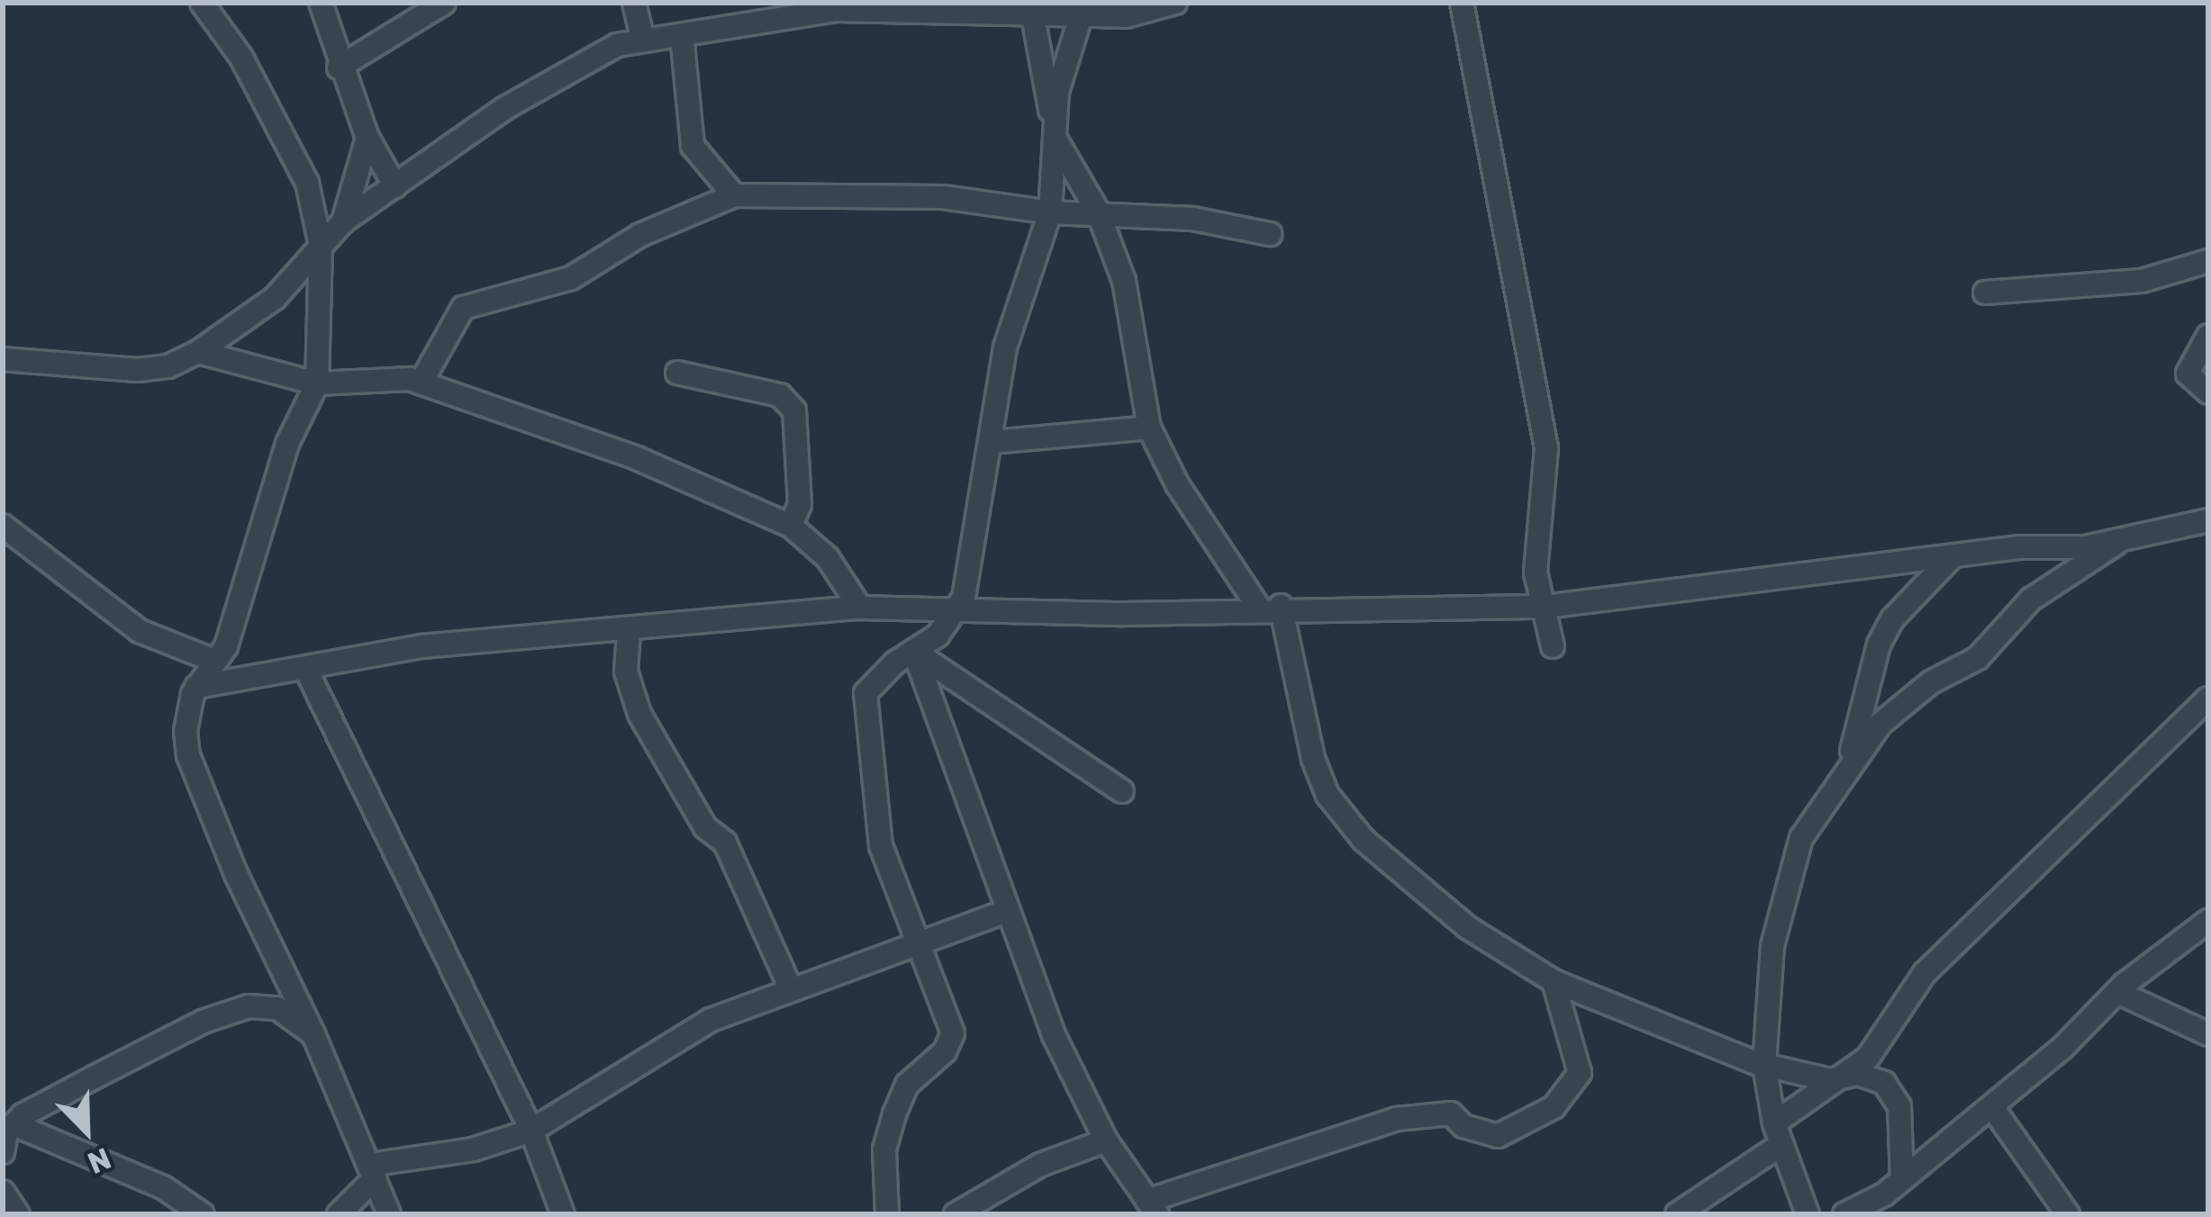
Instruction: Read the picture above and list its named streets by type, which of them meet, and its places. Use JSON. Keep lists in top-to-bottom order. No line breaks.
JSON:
{"north":"bottom right"}
